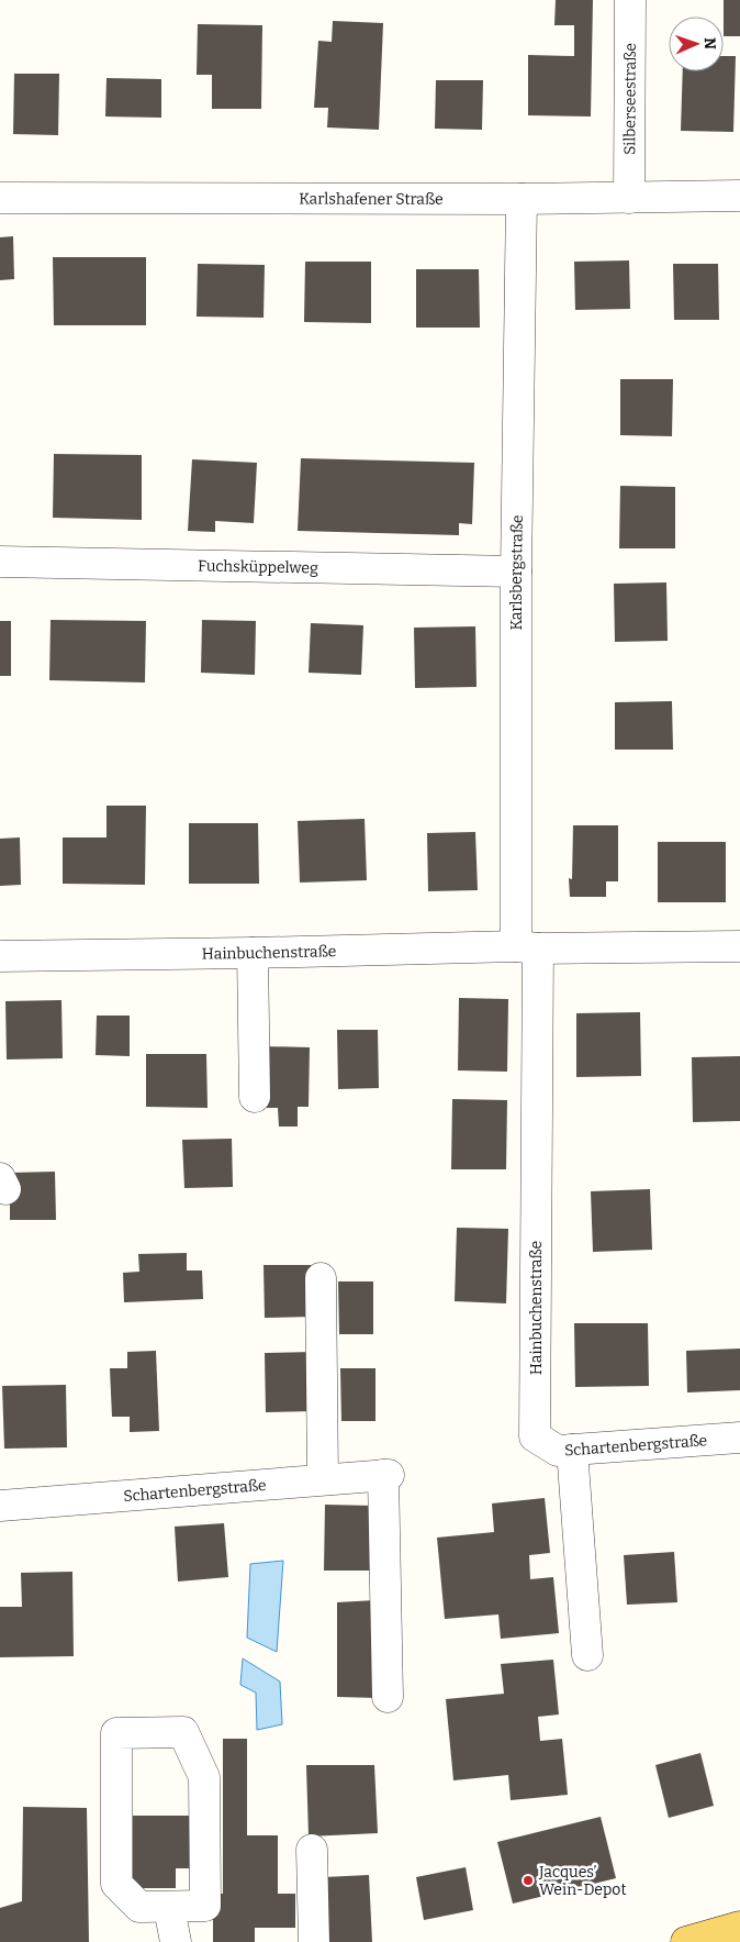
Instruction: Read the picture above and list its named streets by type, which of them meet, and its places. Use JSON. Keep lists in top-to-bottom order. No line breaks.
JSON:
{"streets":{"street":["Silberseestraße","Karlshafener Straße","Fuchsküppelweg","Karlsbergstraße","Hainbuchenstraße","Schartenbergstraße"]},"crossings":[["Silberseestraße","Karlshafener Straße"],["Karlshafener Straße","Karlsbergstraße"],["Fuchsküppelweg","Karlsbergstraße"],["Karlsbergstraße","Hainbuchenstraße"],["Hainbuchenstraße","Schartenbergstraße"]],"places":["Jacques’ Wein-Depot"],"north":"right"}
